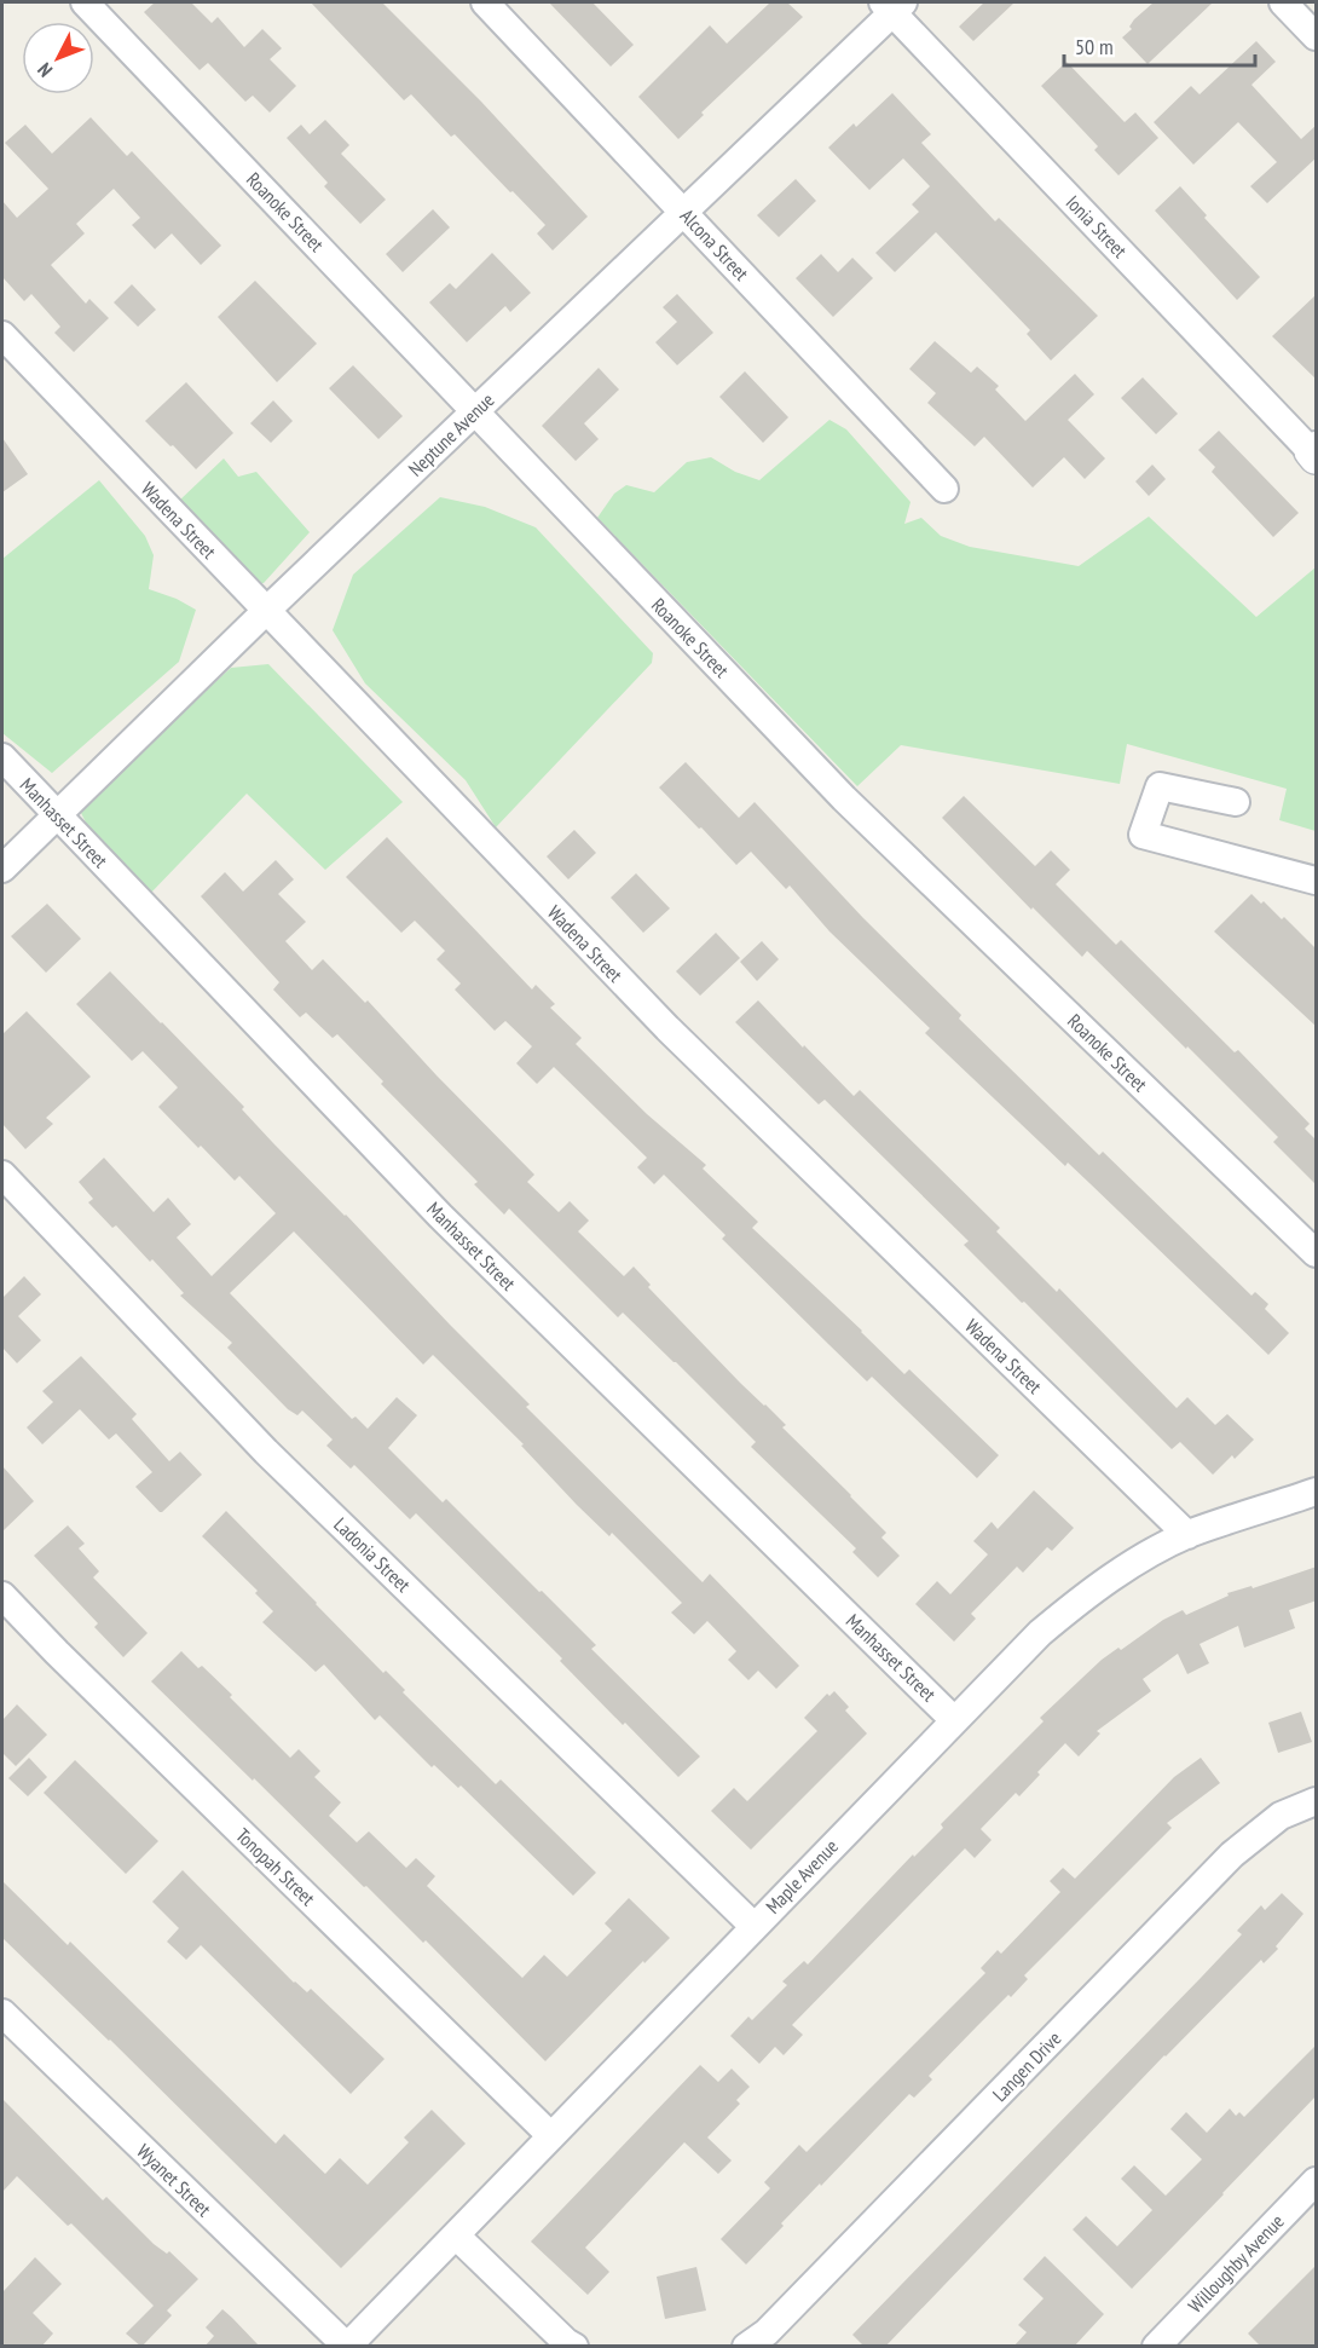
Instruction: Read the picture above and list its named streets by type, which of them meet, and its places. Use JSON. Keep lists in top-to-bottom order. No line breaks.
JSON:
{"streets":{"street":["Roanoke Street","Ionia Street","Alcona Street","Neptune Avenue","Wadena Street","Manhasset Street","Ladonia Street","Tonopah Street","Maple Avenue","Langen Drive","Wyanet Street","Willoughby Avenue"]},"crossings":[["Roanoke Street","Neptune Avenue"],["Ionia Street","Neptune Avenue"],["Alcona Street","Neptune Avenue"],["Neptune Avenue","Wadena Street"],["Neptune Avenue","Manhasset Street"],["Wadena Street","Maple Avenue"],["Manhasset Street","Maple Avenue"],["Ladonia Street","Maple Avenue"],["Tonopah Street","Maple Avenue"],["Maple Avenue","Wyanet Street"]],"scale_bar":"50 m","north":"bottom left"}
